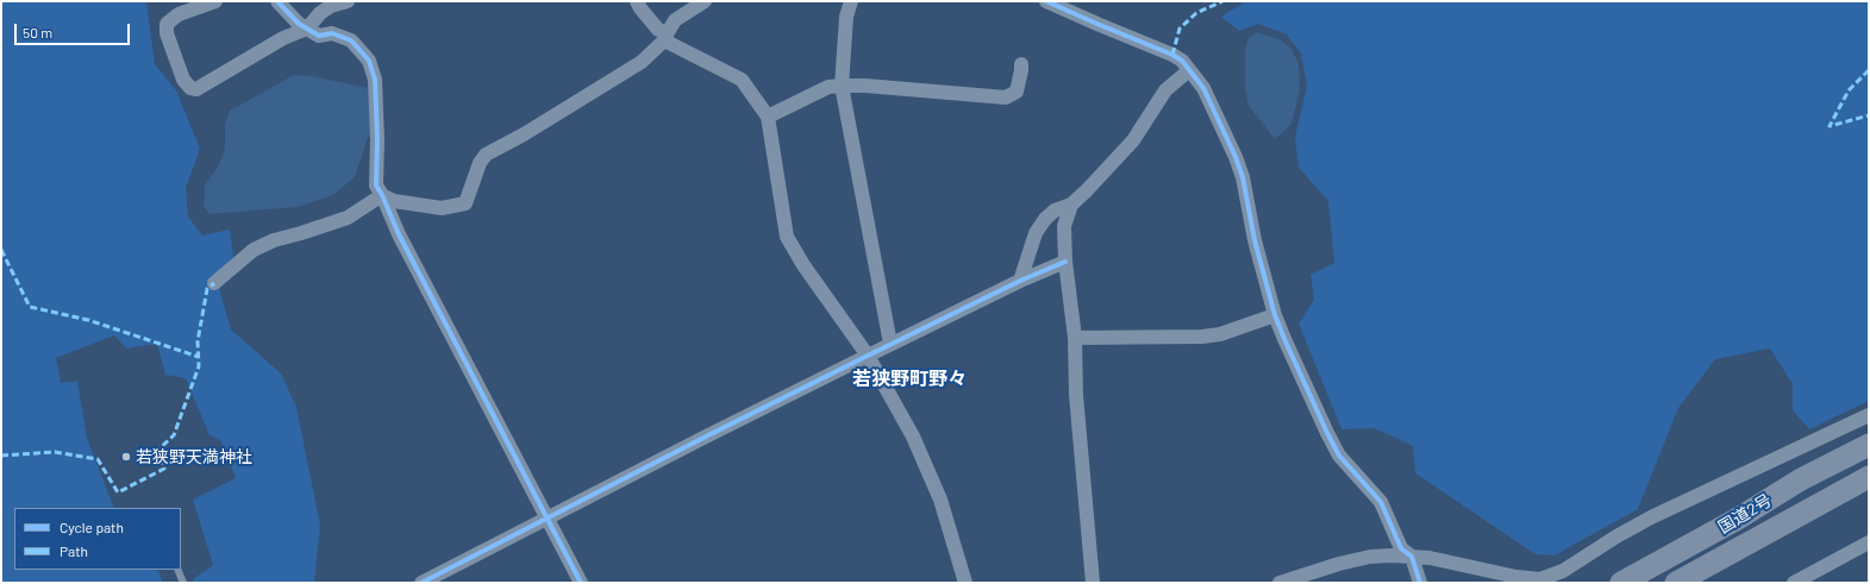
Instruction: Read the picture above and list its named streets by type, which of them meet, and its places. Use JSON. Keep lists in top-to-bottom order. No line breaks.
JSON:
{"streets":{"highway":["国道2号"]},"districts":["若狭野町野々"],"places":["若狭野天満神社"],"legend":["Cycle path","Path"],"scale_bar":"50 m"}
